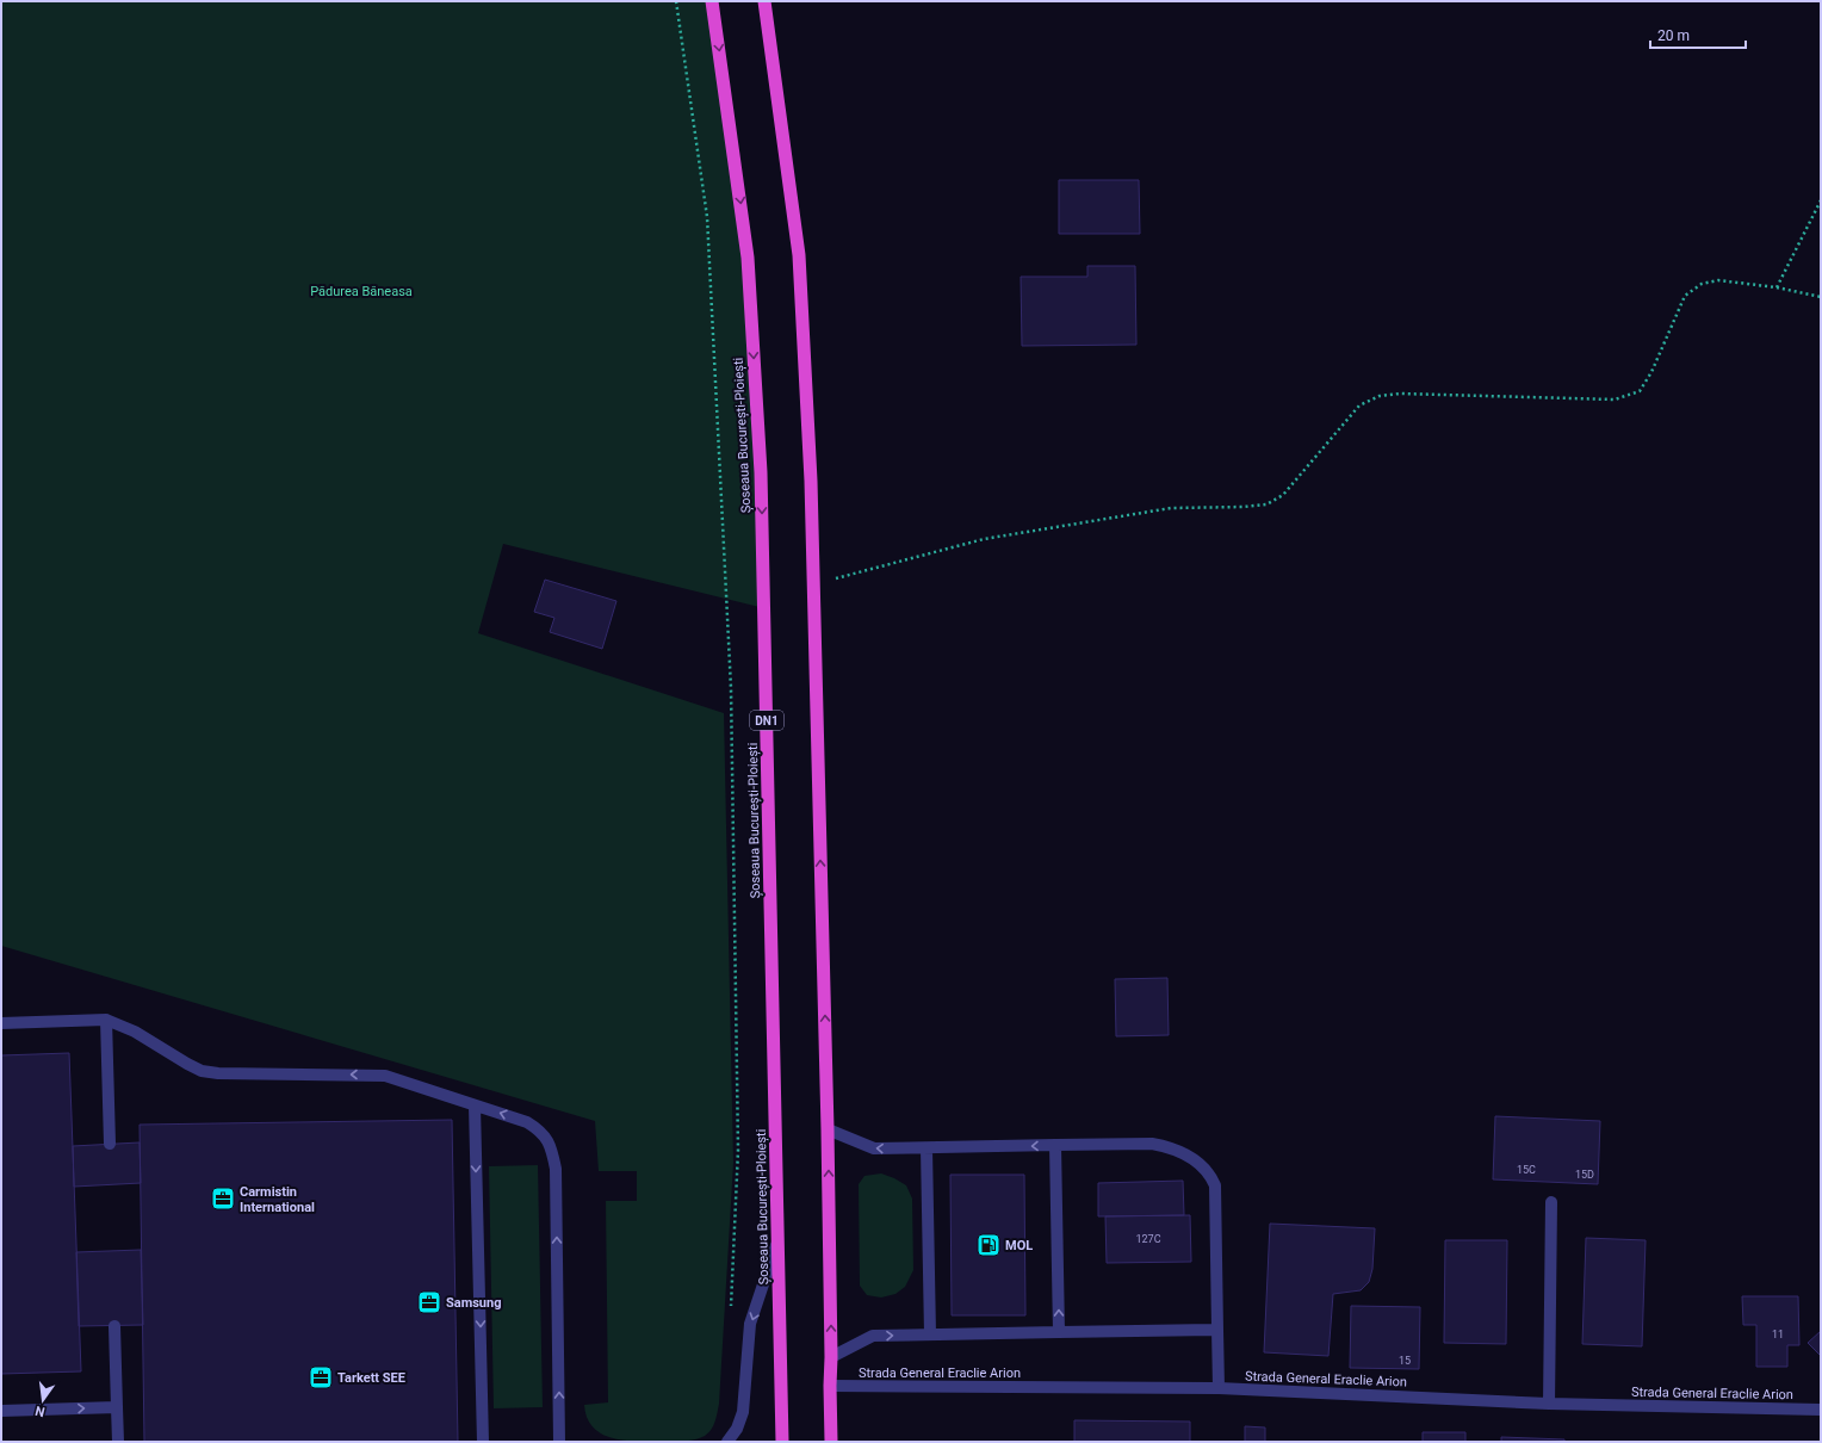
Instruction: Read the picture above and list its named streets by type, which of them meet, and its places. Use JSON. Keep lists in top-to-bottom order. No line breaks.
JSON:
{"streets":{"highway":["Șoseaua București-Ploiești","DN1"],"street":["Strada General Eraclie Arion"]},"parks":["Pădurea Băneasa"],"places":{"office":["Carmistin International","Samsung","Tarkett SEE"],"fuel station":["MOL"]},"house_numbers":["15C","15D","127C","11","15"],"scale_bar":"20 m","north":"bottom"}
